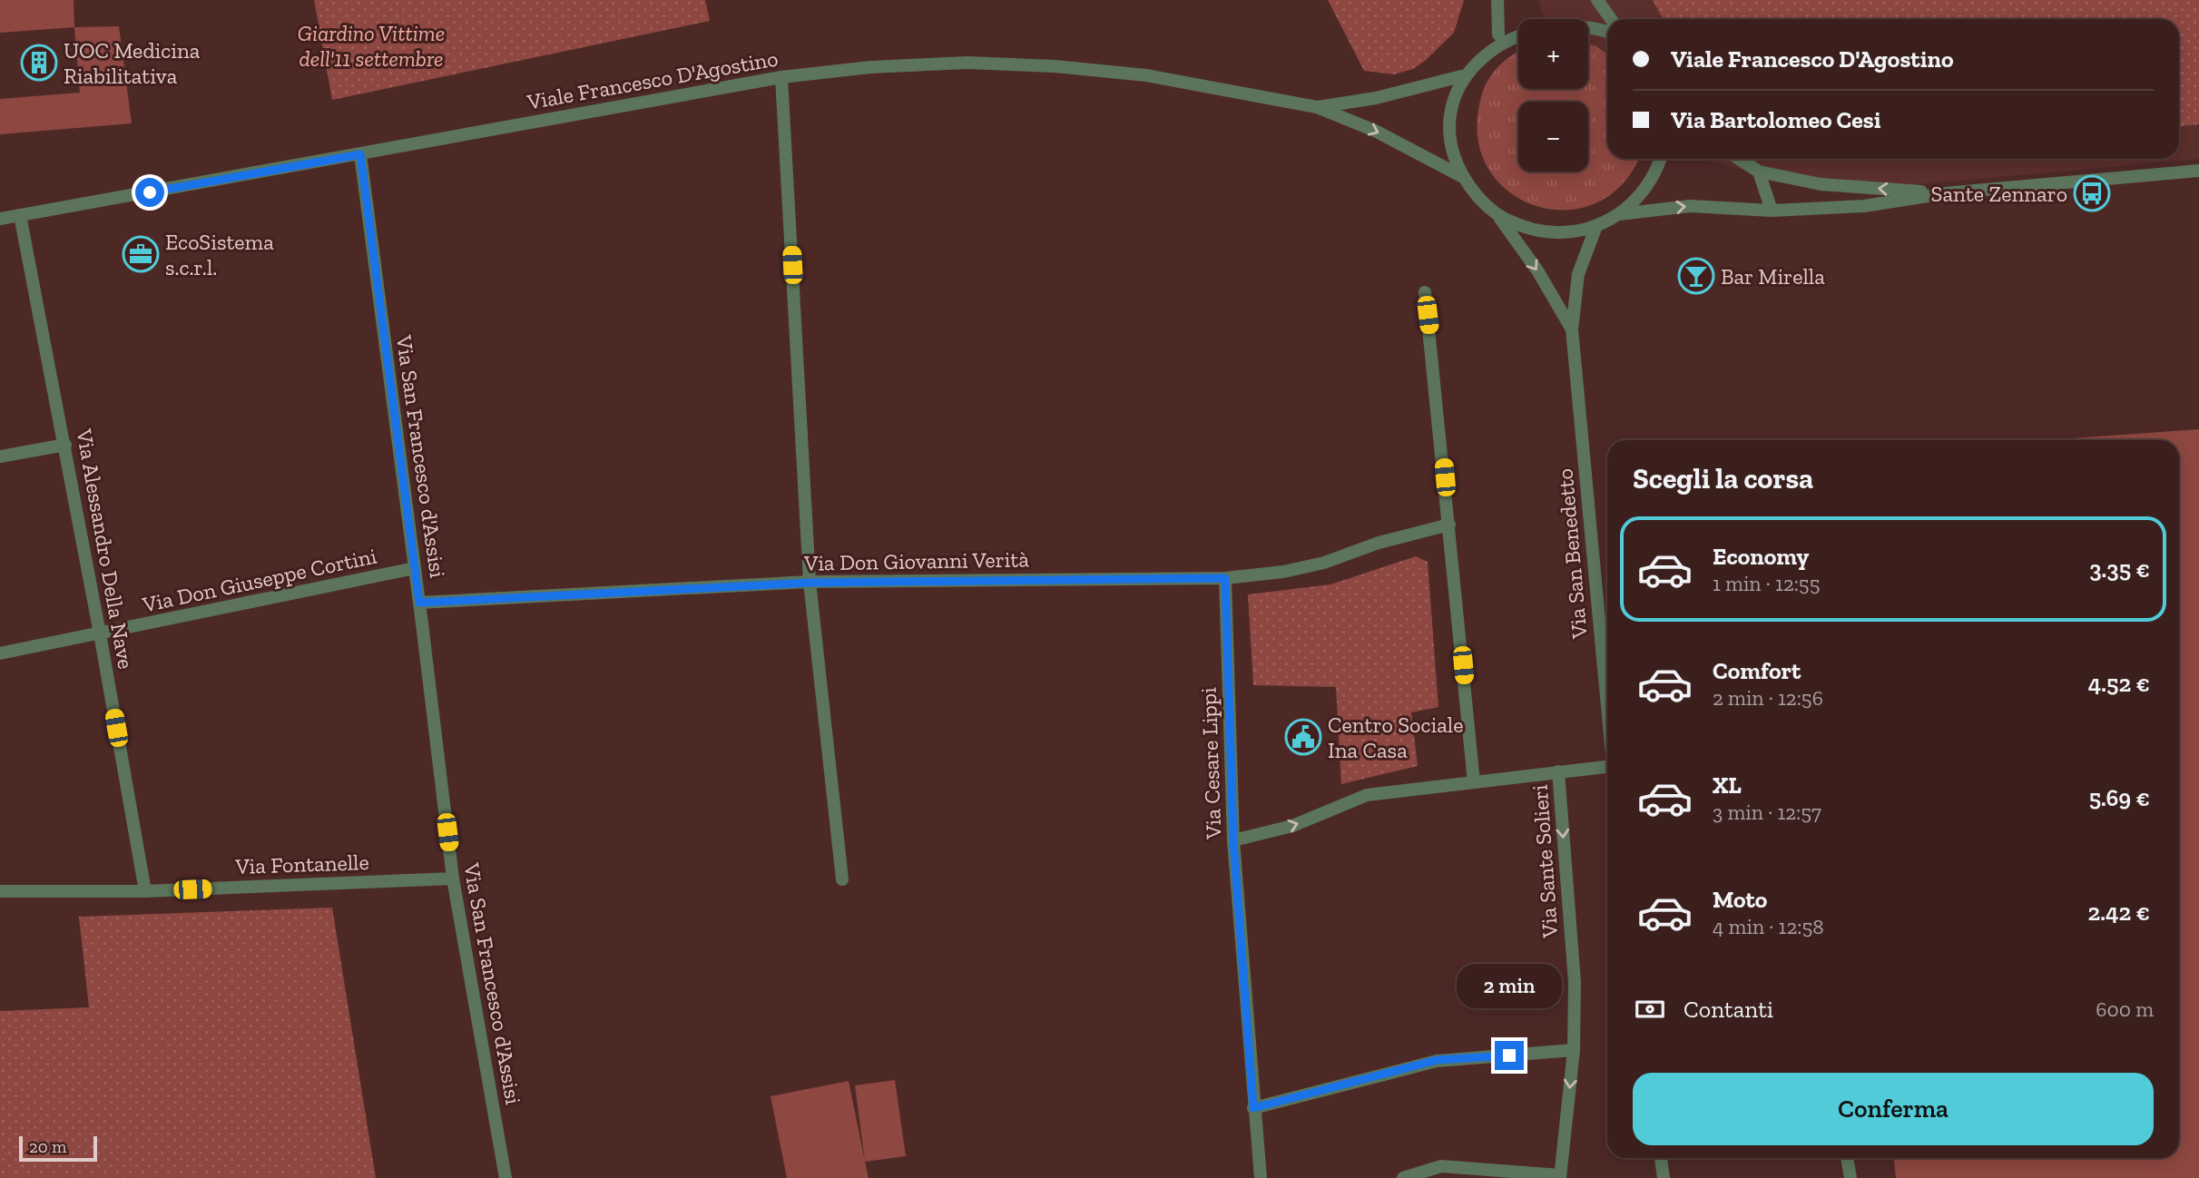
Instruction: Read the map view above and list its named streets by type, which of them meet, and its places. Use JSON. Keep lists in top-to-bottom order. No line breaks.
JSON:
{"streets":{"street":["Viale Francesco D'Agostino","Via San Francesco d'Assisi","Via Alessandro Della Nave","Via San Benedetto","Via Don Giovanni Verità","Via Don Giuseppe Cortini","Via Cesare Lippi","Via Sante Solieri","Via Fontanelle"]},"crossings":[["Viale Francesco D'Agostino","Via San Francesco d'Assisi"],["Viale Francesco D'Agostino","Via Alessandro Della Nave"],["Viale Francesco D'Agostino","Via San Benedetto"],["Via San Francesco d'Assisi","Via Don Giovanni Verità"],["Via San Francesco d'Assisi","Via Don Giuseppe Cortini"],["Via San Francesco d'Assisi","Via Fontanelle"],["Via Alessandro Della Nave","Via Don Giuseppe Cortini"],["Via Alessandro Della Nave","Via Fontanelle"],["Via Don Giovanni Verità","Via Cesare Lippi"],["Via Cesare Lippi","Via Sante Solieri"]],"parks":["Giardino Vittime dell'11 settembre"],"places":{"building":["UOC Medicina Riabilitativa"],"bus stop":["Sante Zennaro"],"office":["EcoSistema s.c.r.l."],"bar":["Bar Mirella"],"public building":["Centro Sociale Ina Casa"]},"scale_bar":"20 m","page":{"map_buttons":["+","−"],"banner":["Viale Francesco D'Agostino","Via Bartolomeo Cesi"],"heading":"Scegli la corsa","list":[{"name":"Economy","note":"1 min · 12:55","value":"3.35 €"},{"name":"Comfort","note":"2 min · 12:56","value":"4.52 €"},{"name":"XL","note":"3 min · 12:57","value":"5.69 €"},{"name":"Moto","note":"4 min · 12:58","value":"2.42 €"}],"bubble":"2 min","pay":["Contanti","600 m"],"buttons":"Conferma","scale":"20 m"}}
